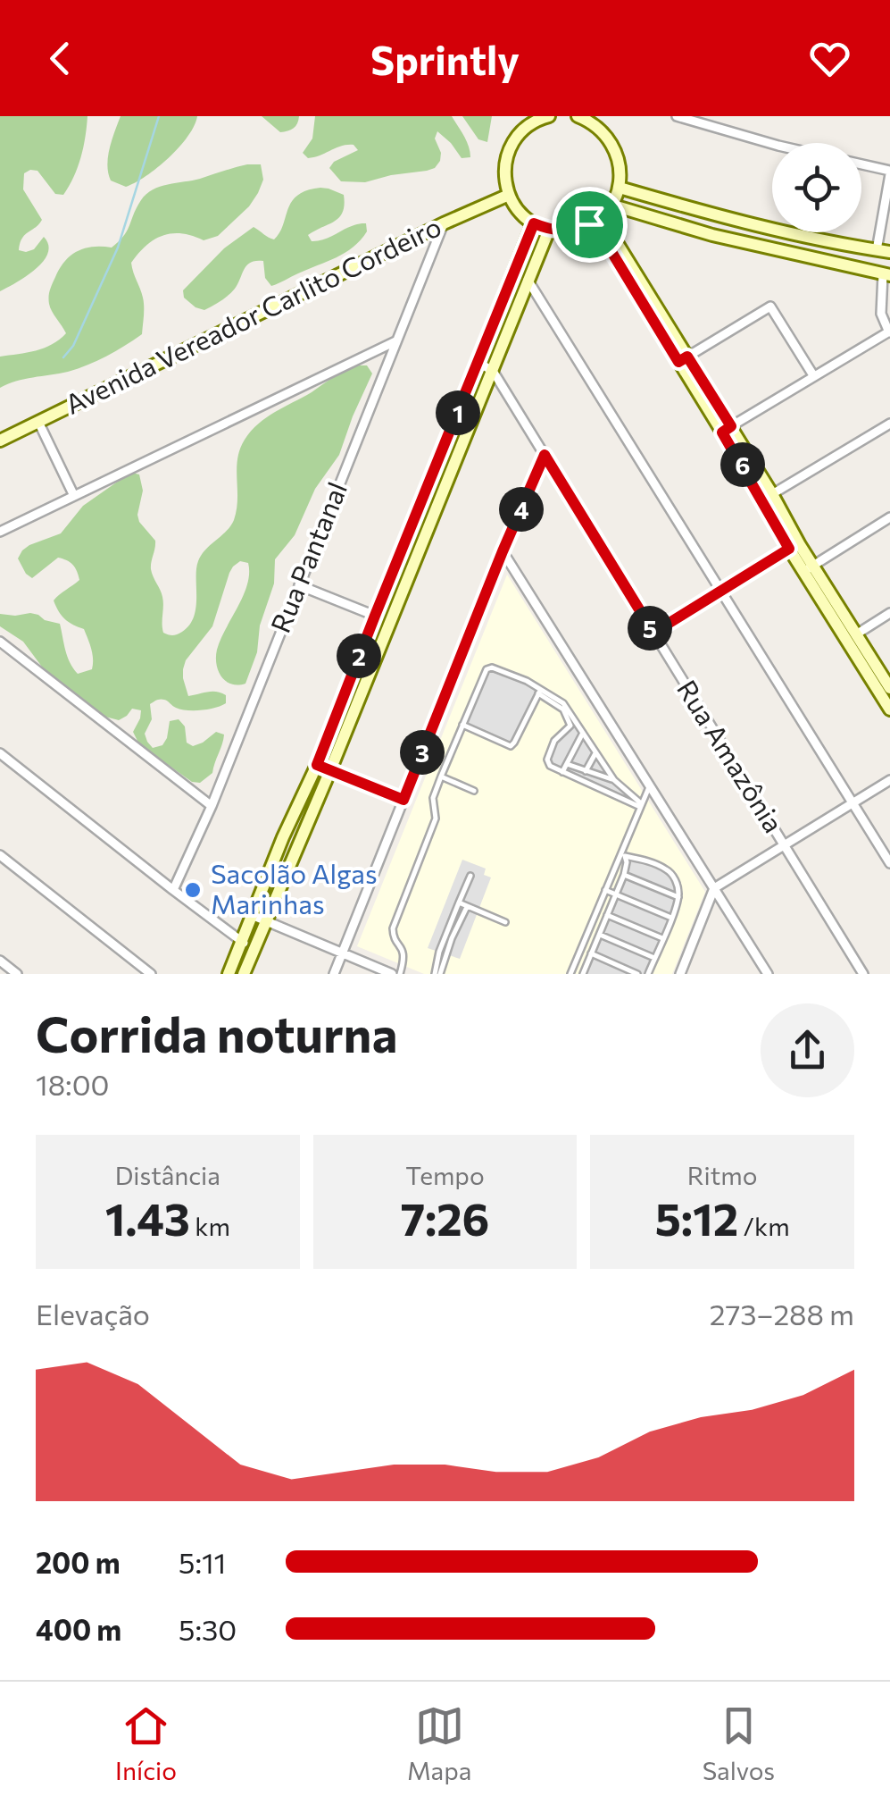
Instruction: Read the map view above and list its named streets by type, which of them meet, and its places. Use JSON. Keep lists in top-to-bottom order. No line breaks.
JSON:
{"streets":{"street":["Avenida Vereador Carlito Cordeiro","Rua Pantanal","Rua Amazônia"]},"crossings":[["Avenida Vereador Carlito Cordeiro","Rua Pantanal"]],"places":["Sacolão Algas Marinhas"],"page":{"header":"Sprintly","pins":["1","6","4","5","2","3"],"heading":["Corrida noturna","18:00"],"stats":[["Distância","1.43 km"],["Tempo","7:26"],["Ritmo","5:12 /km"]],"chart":["Elevação","273–288 m"],"list":[{"name":"200 m","note":"5:11"},{"name":"400 m","note":"5:30"}],"tabs":["Início","Mapa","Salvos"]}}
